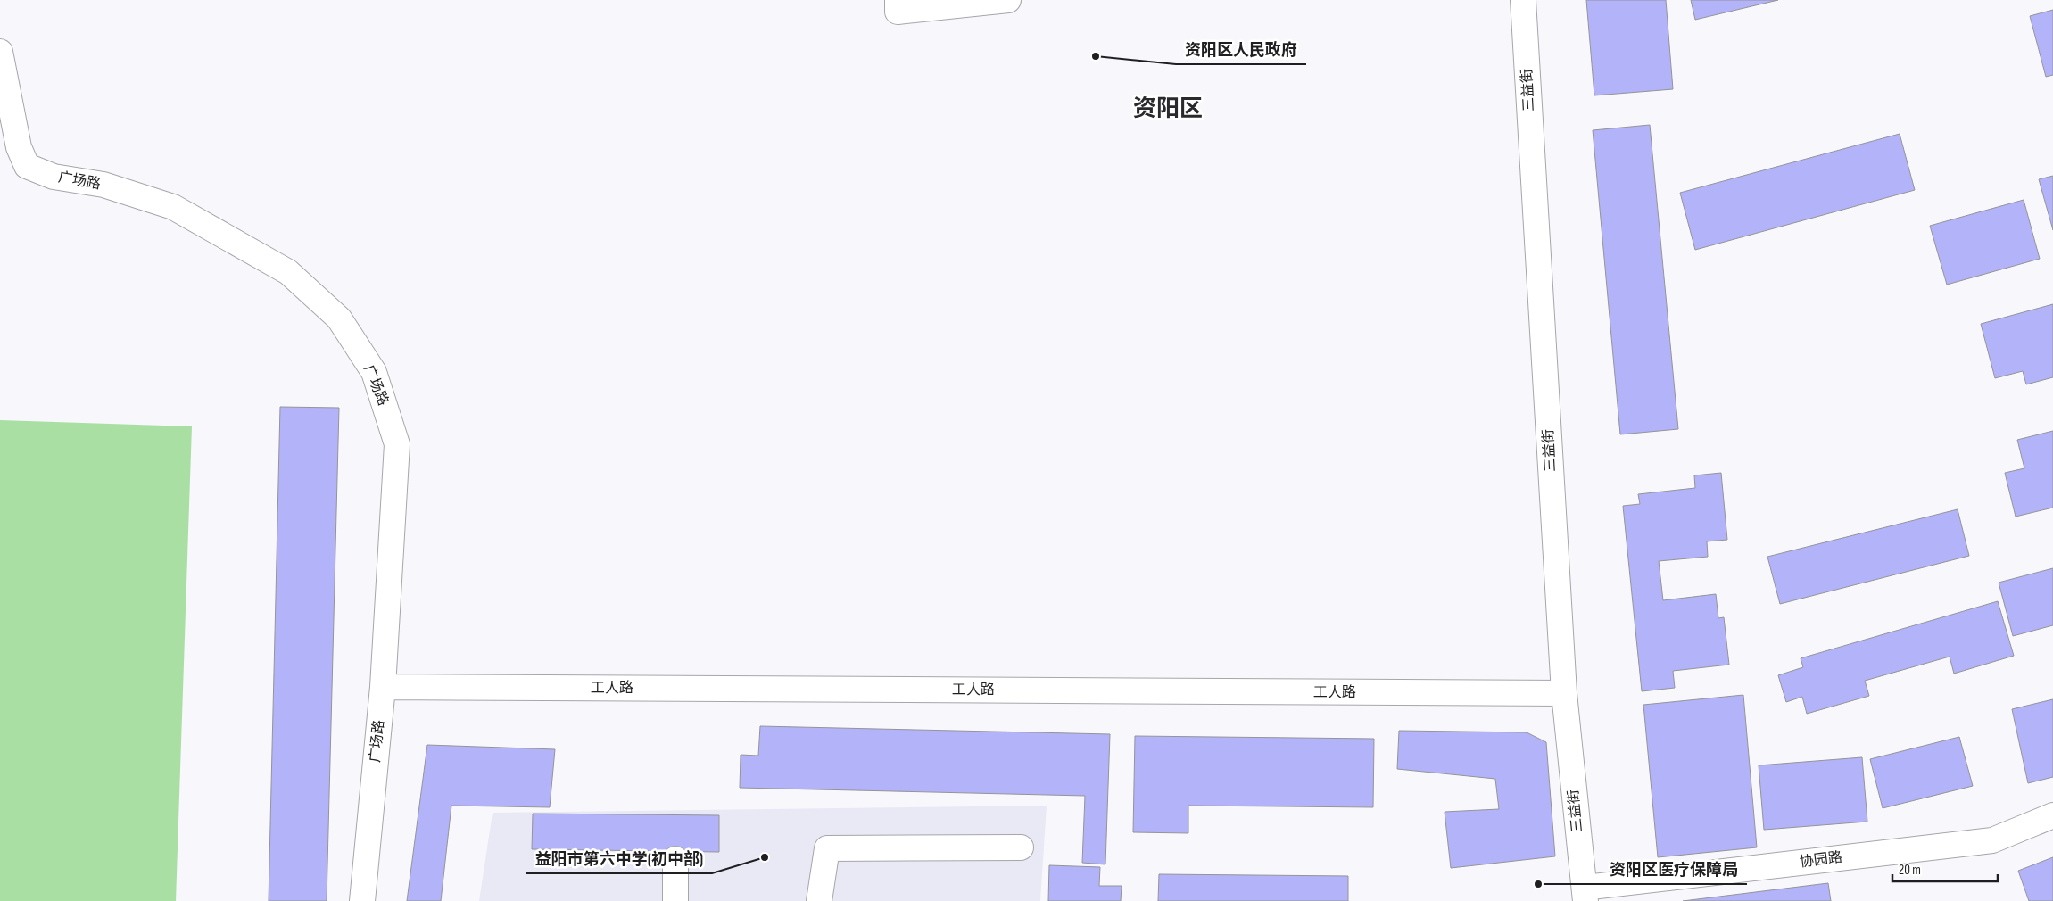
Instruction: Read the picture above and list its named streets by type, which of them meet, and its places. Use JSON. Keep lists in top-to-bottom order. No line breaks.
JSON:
{"streets":{"street":["三益街","广场路","工人路","协园路"]},"crossings":[["三益街","工人路"],["三益街","协园路"],["广场路","工人路"]],"districts":["资阳区"],"places":["资阳区人民政府","益阳市第六中学(初中部)","资阳区医疗保障局"],"scale_bar":"20 m"}
